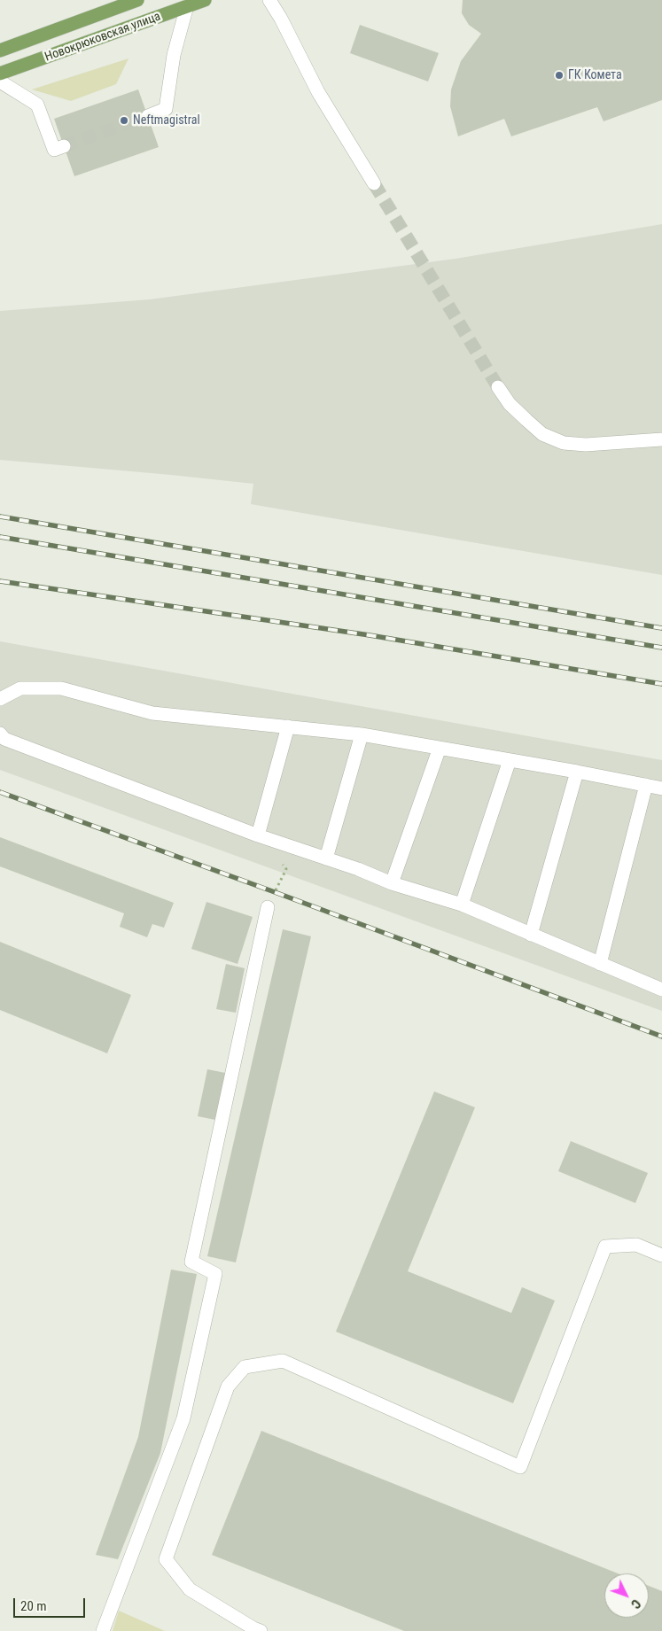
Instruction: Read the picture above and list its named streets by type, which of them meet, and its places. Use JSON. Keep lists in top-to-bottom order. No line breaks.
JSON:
{"streets":{"main road":["Новокрюковская улица"]},"places":["ГК Комета","Neftmagistral"],"scale_bar":"20 m","north":"bottom right"}
